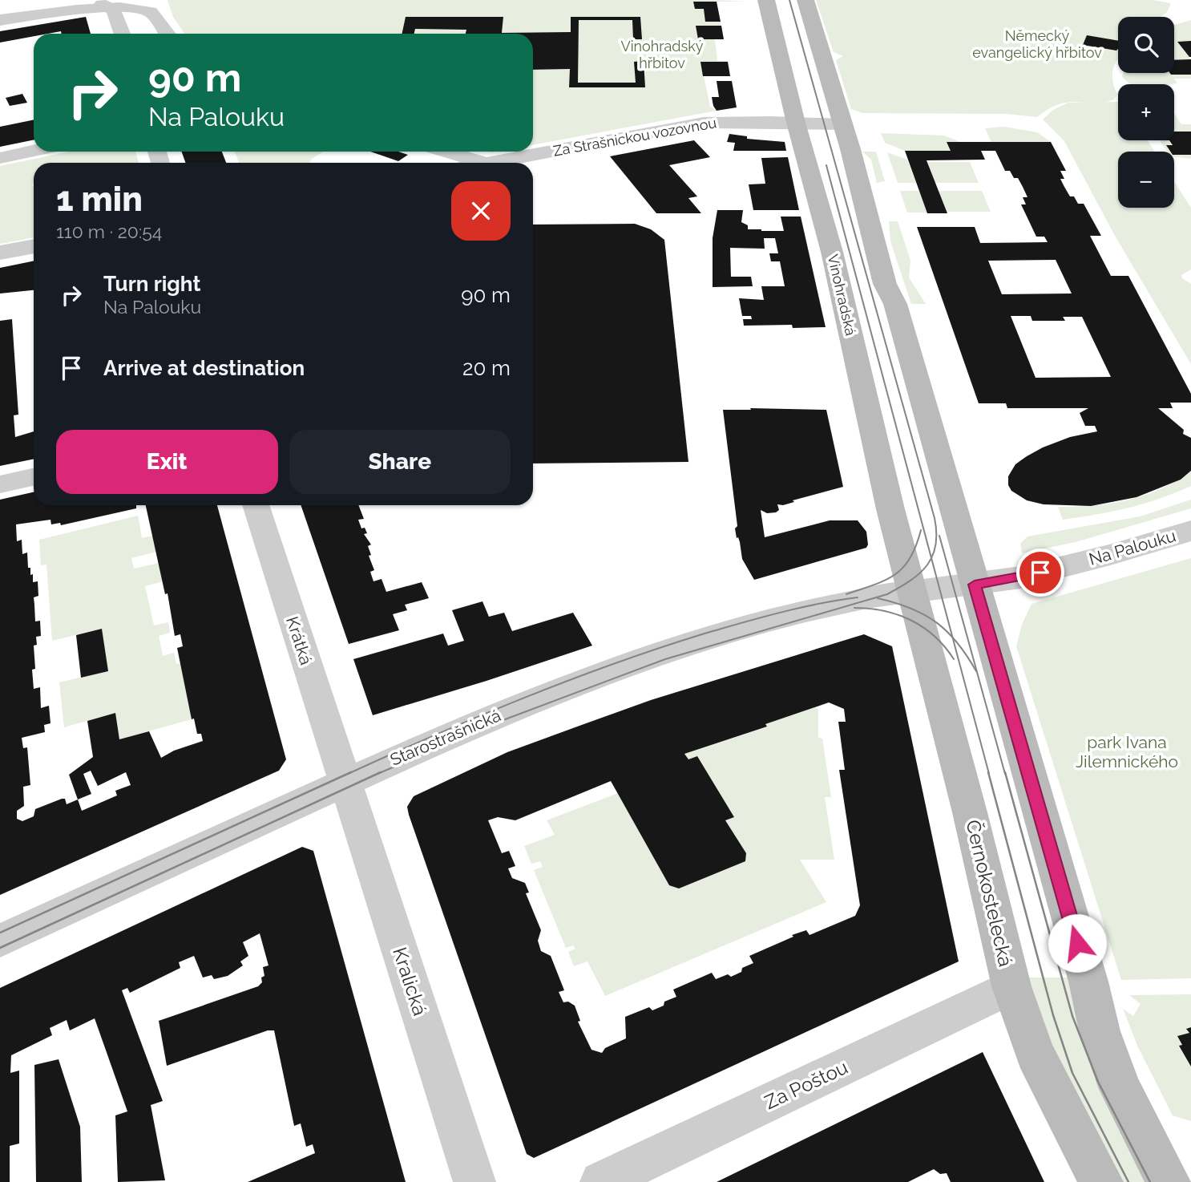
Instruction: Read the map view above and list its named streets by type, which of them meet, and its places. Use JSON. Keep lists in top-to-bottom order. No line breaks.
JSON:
{"streets":{"main road":["Vinohradská","Černokostelecká"],"street":["Za Strašnickou vozovnou","Na Palouku","Krátká","Starostrašnická","Kralická","Za Poštou"]},"crossings":[["Za Strašnickou vozovnou","Vinohradská"],["Vinohradská","Na Palouku"],["Vinohradská","Starostrašnická"],["Vinohradská","Černokostelecká"],["Na Palouku","Starostrašnická"],["Na Palouku","Černokostelecká"],["Krátká","Starostrašnická"],["Krátká","Kralická"],["Starostrašnická","Černokostelecká"],["Starostrašnická","Kralická"],["Černokostelecká","Za Poštou"]],"parks":["Německý evangelický hřbitov","Vinohradský hřbitov","park Ivana Jilemnického"],"page":{"map_buttons":["+","−"],"turn":["90 m","Na Palouku"],"heading":["1 min","110 m · 20:54"],"list":[{"name":"Turn right","note":"Na Palouku","value":"90 m"},{"name":"Arrive at destination","value":"20 m"}],"buttons":["Exit","Share"]}}
